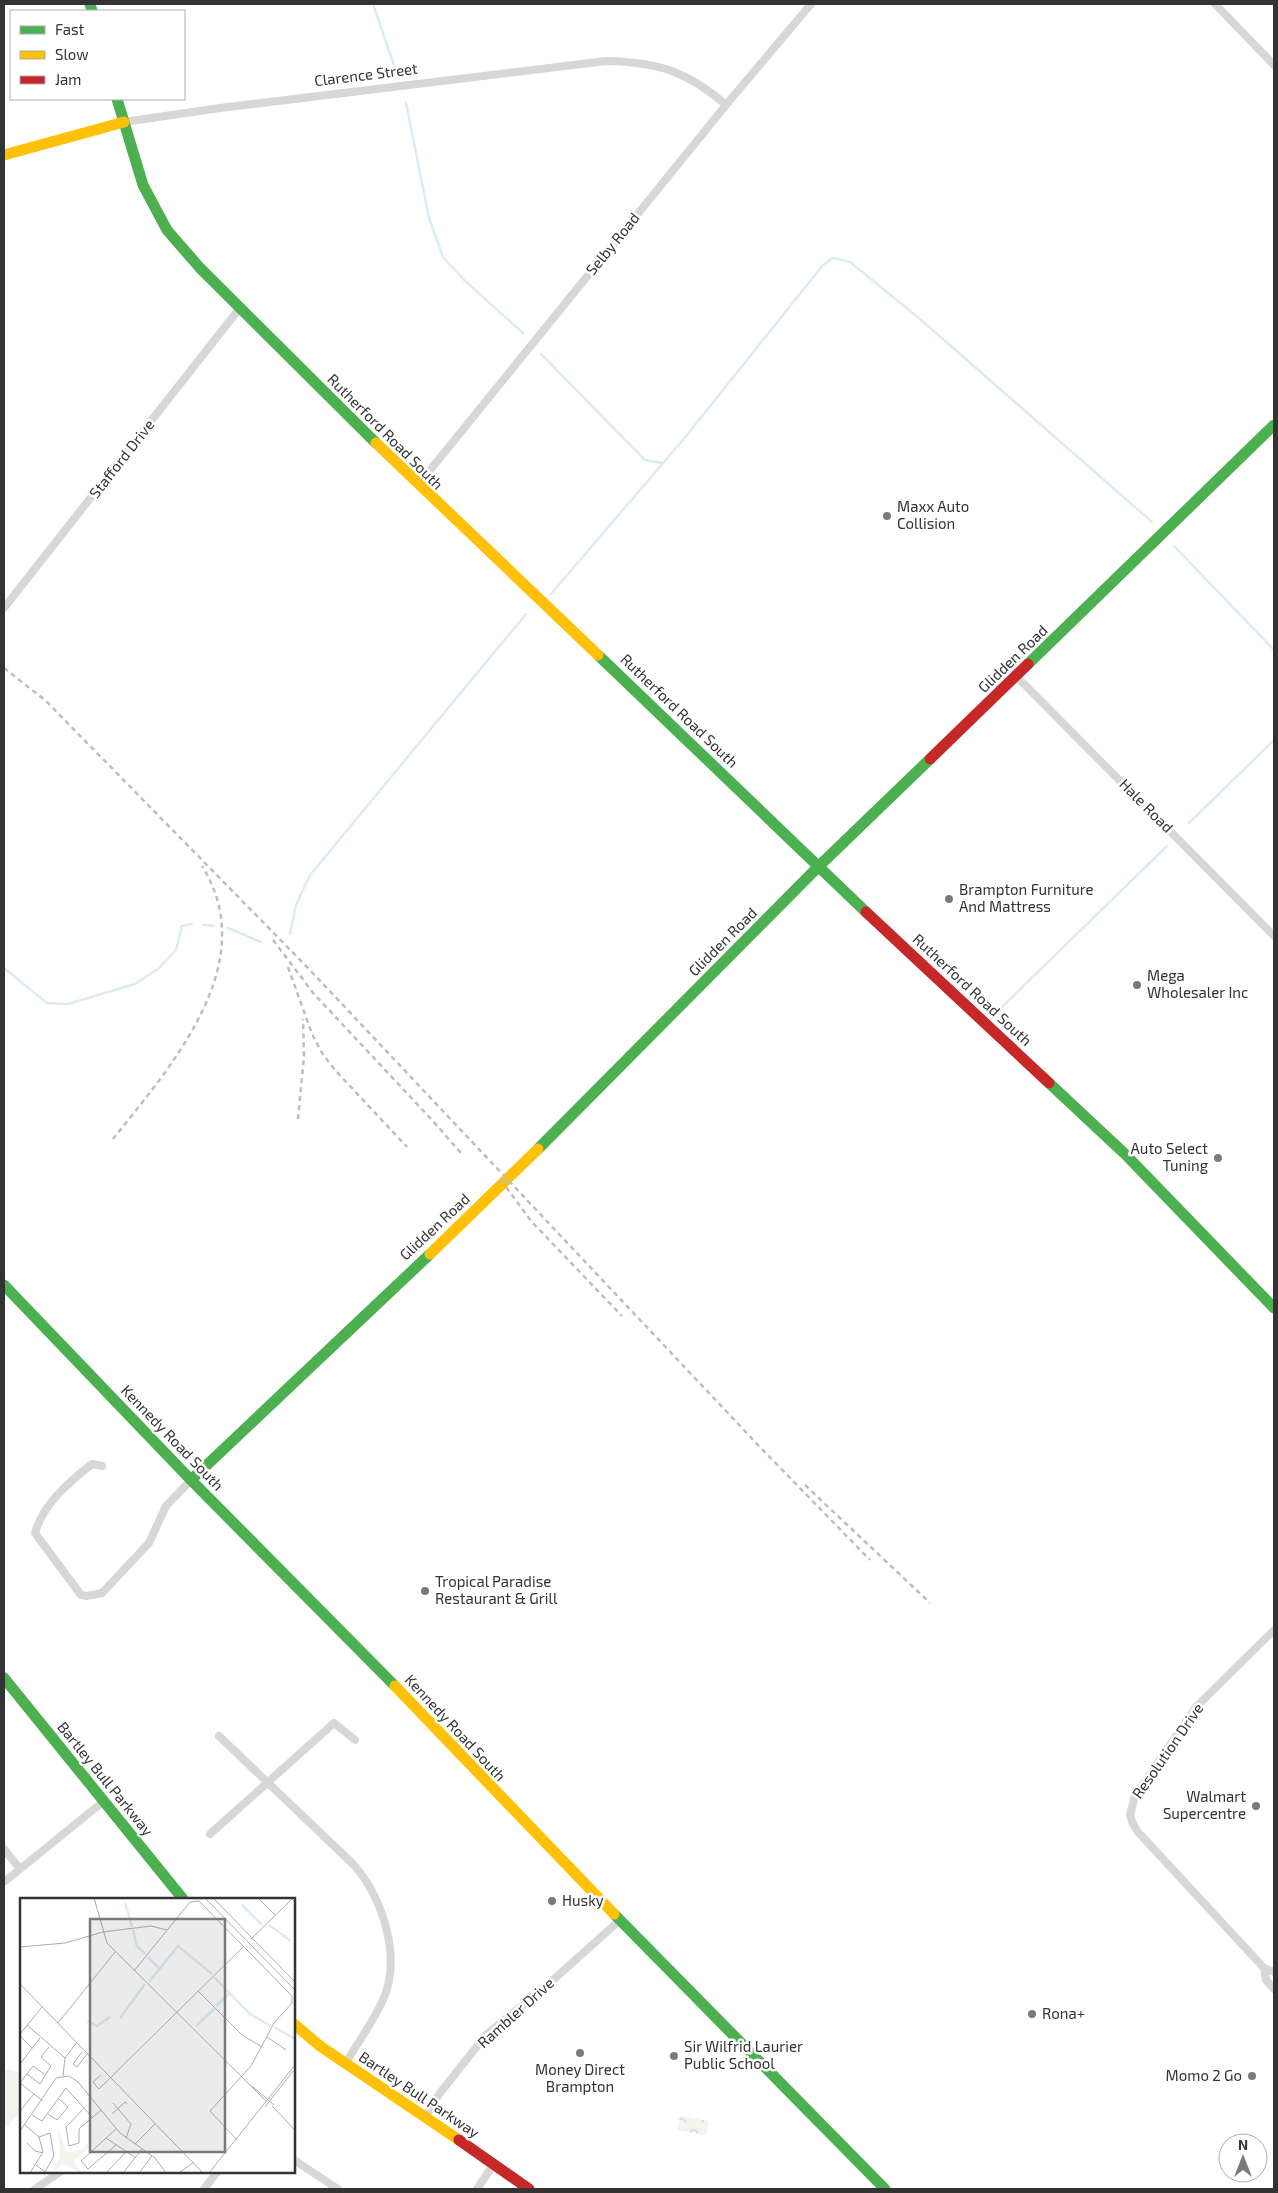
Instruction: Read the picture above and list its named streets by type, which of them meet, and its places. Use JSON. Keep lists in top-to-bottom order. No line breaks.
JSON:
{"streets":{"street":["Clarence Street","Selby Road","Rutherford Road South","Stafford Drive","Glidden Road","Hale Road","Kennedy Road South","Resolution Drive","Bartley Bull Parkway","Rambler Drive"]},"crossings":[["Clarence Street","Selby Road"],["Clarence Street","Rutherford Road South"],["Selby Road","Rutherford Road South"],["Rutherford Road South","Stafford Drive"],["Rutherford Road South","Glidden Road"],["Glidden Road","Hale Road"],["Glidden Road","Kennedy Road South"],["Kennedy Road South","Rambler Drive"],["Bartley Bull Parkway","Rambler Drive"]],"places":["Maxx Auto Collision","Brampton Furniture And Mattress","Mega Wholesaler Inc","Auto Select Tuning","Tropical Paradise Restaurant & Grill","Walmart Supercentre","Husky","Rona+","Money Direct Brampton","Sir Wilfrid Laurier Public School","Momo 2 Go"],"legend":["Fast","Slow","Jam"],"north":"top"}
